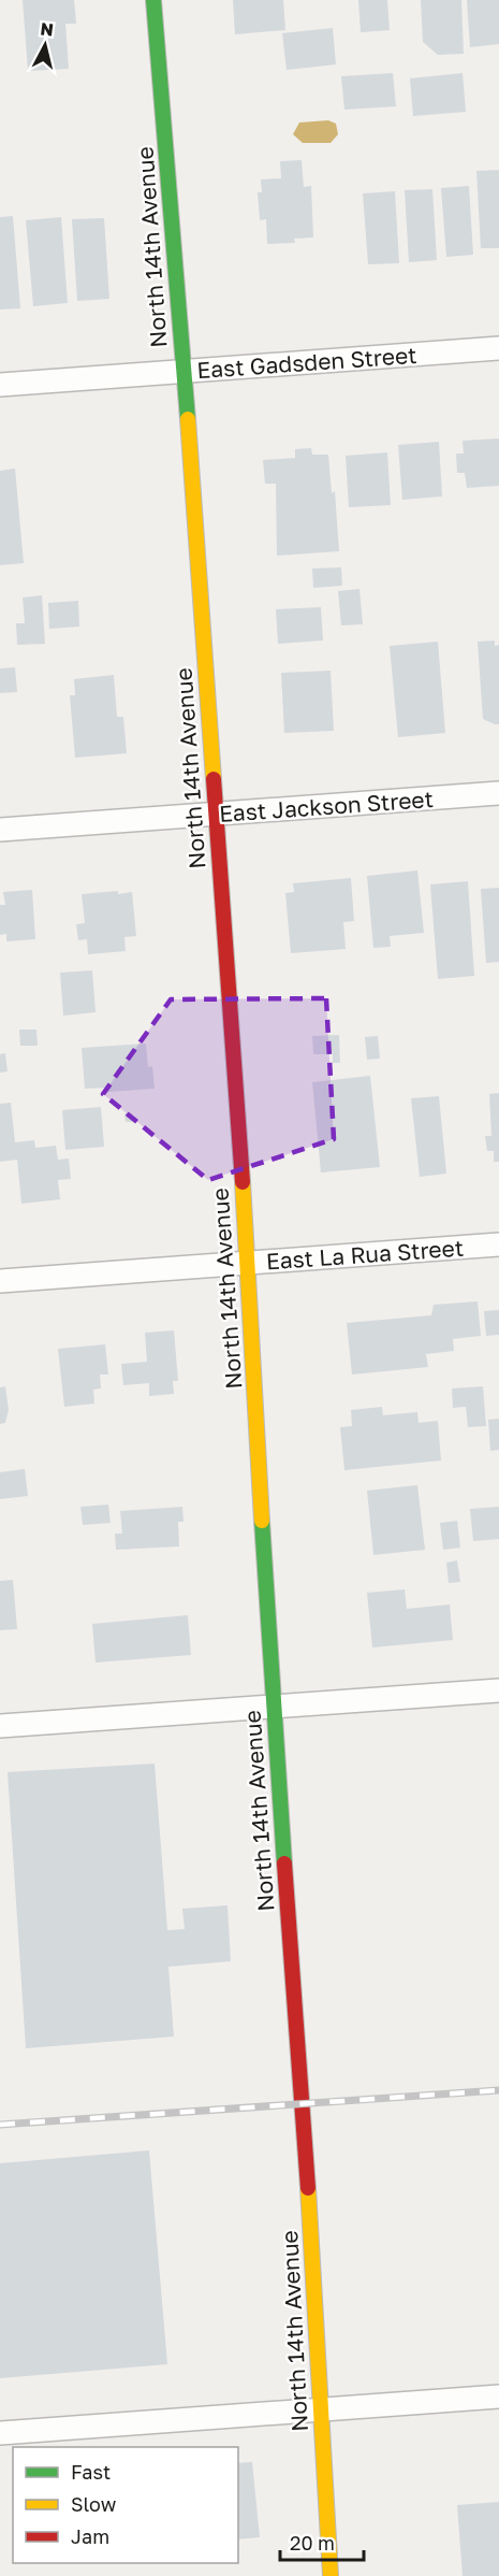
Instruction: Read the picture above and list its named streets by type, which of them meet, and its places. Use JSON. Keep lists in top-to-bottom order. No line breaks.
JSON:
{"streets":{"street":["North 14th Avenue","East Gadsden Street","East Jackson Street","East La Rua Street"]},"crossings":[["North 14th Avenue","East Gadsden Street"],["North 14th Avenue","East Jackson Street"],["North 14th Avenue","East La Rua Street"]],"legend":["Fast","Slow","Jam"],"scale_bar":"20 m","north":"top"}
